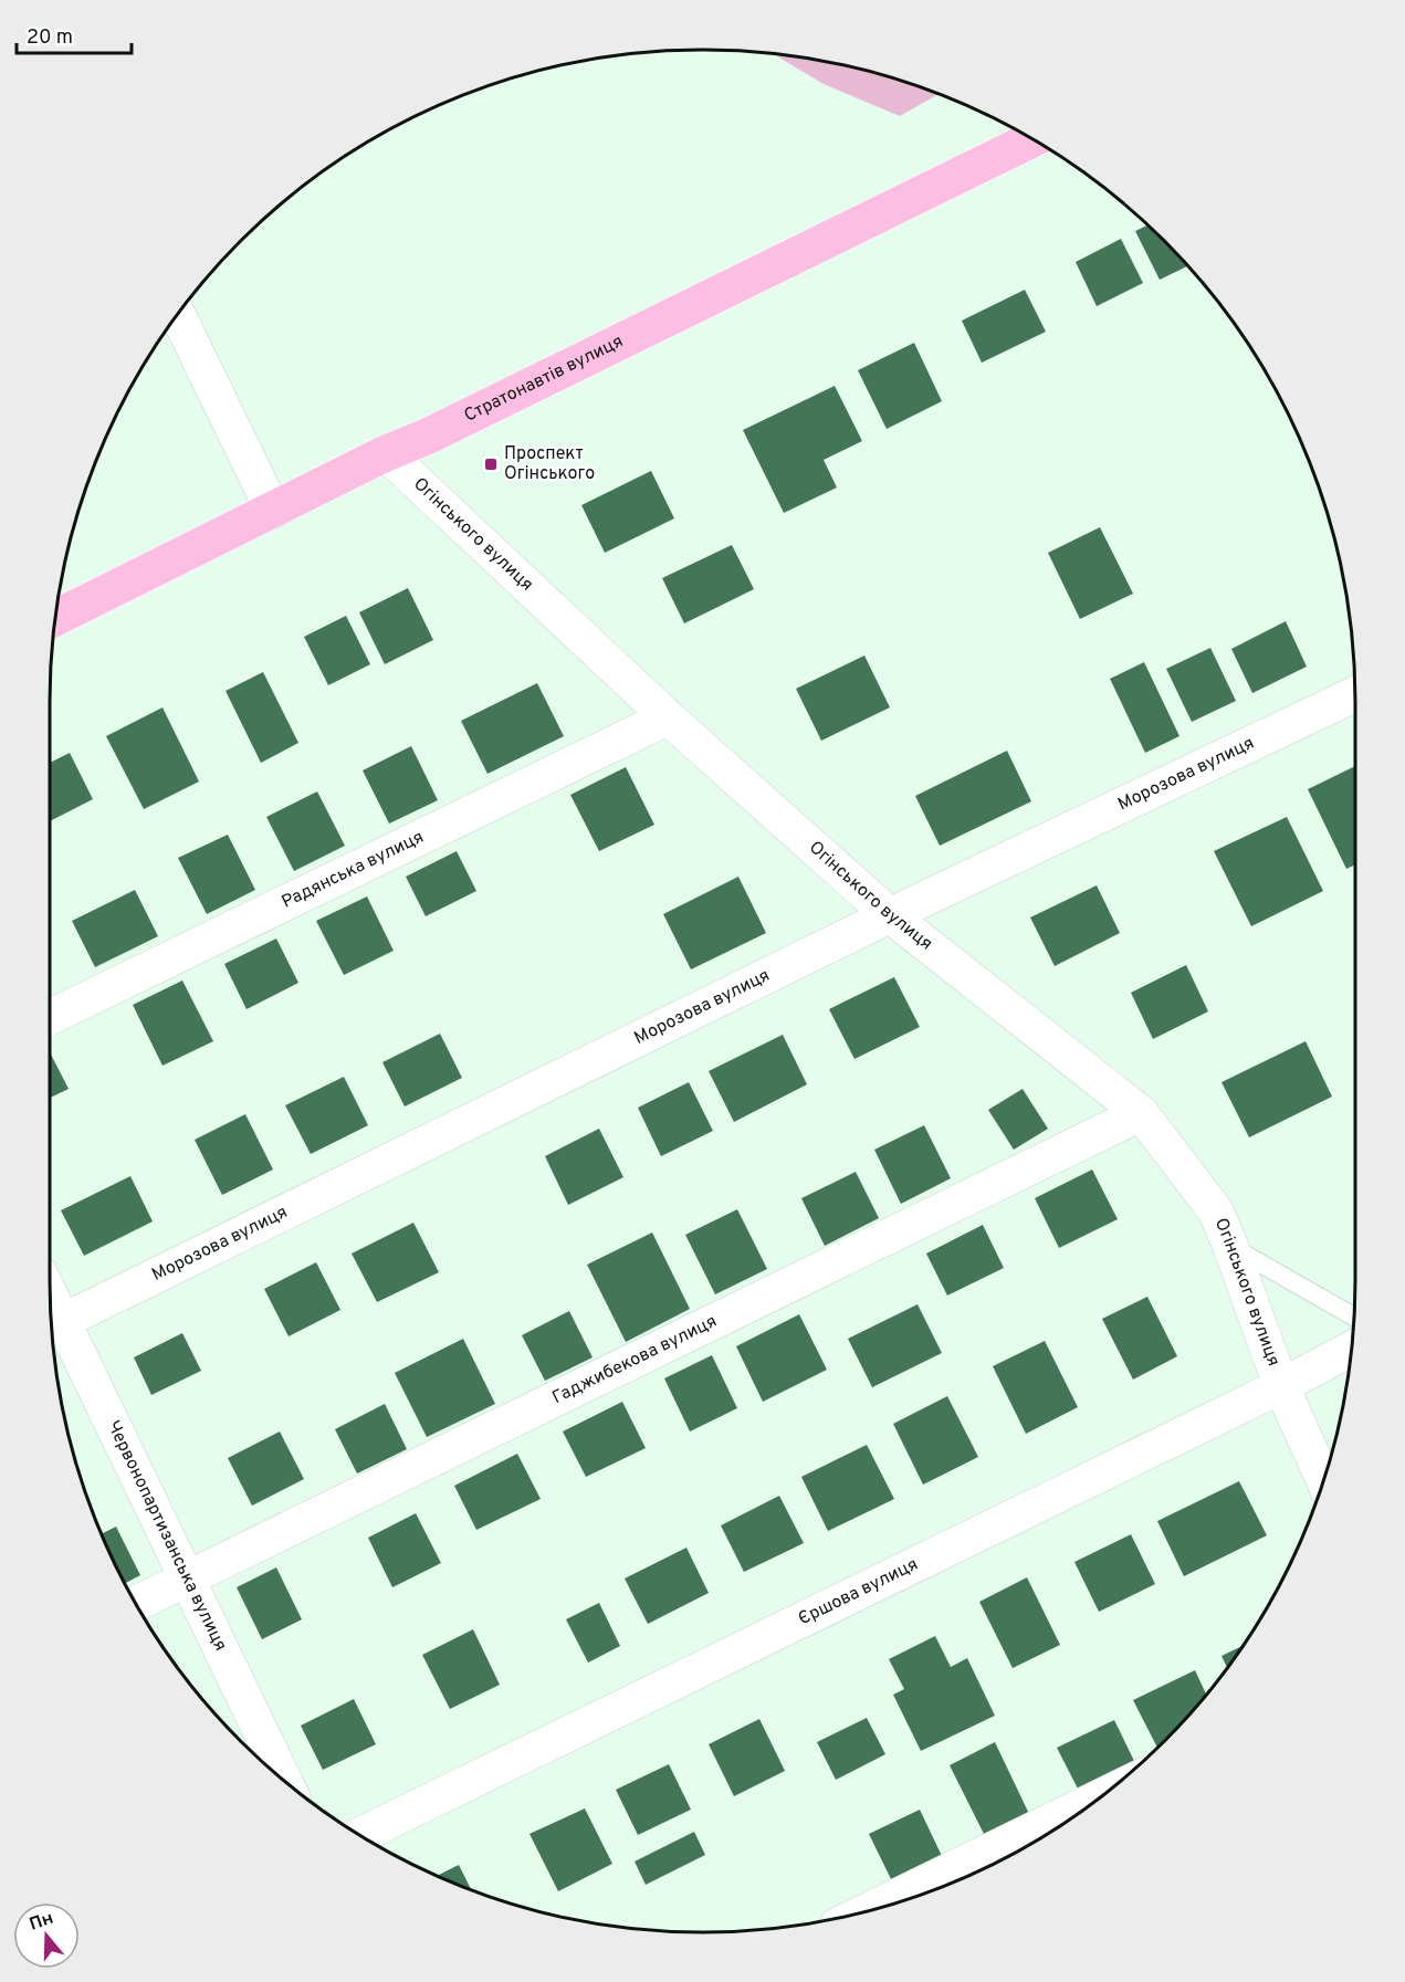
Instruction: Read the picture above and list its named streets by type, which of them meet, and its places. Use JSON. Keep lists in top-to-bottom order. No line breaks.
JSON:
{"streets":{"main road":["Стратонавтів вулиця"],"street":["Огінського вулиця","Морозова вулиця","Радянська вулиця","Гаджибекова вулиця","Червонопартизанська вулиця","Єршова вулиця"]},"crossings":[["Стратонавтів вулиця","Огінського вулиця"],["Огінського вулиця","Морозова вулиця"],["Огінського вулиця","Радянська вулиця"],["Огінського вулиця","Гаджибекова вулиця"],["Огінського вулиця","Єршова вулиця"],["Морозова вулиця","Червонопартизанська вулиця"],["Гаджибекова вулиця","Червонопартизанська вулиця"]],"places":{"transit":["Проспект Огінського"]},"scale_bar":"20 m","north":"top"}
